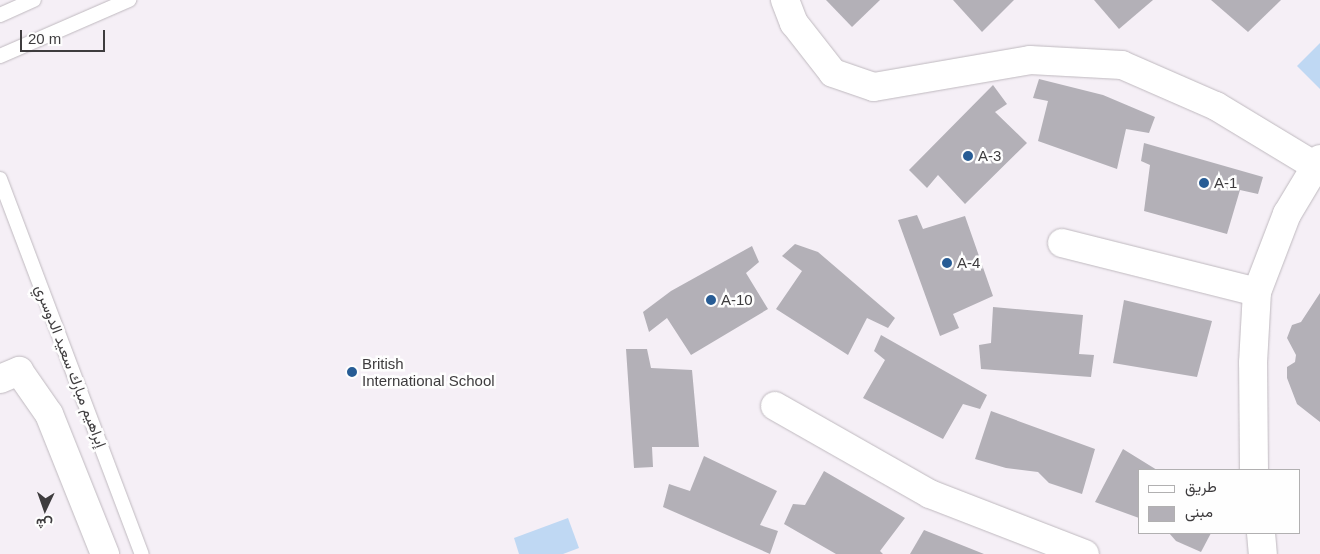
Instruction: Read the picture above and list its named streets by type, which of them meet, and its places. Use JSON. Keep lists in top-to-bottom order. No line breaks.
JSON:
{"streets":{"lane":["إبراهيم مبارك سعيد الدوسري"]},"places":["A-3","A-1","A-4","A-10","British International School"],"legend":["طريق","مبنى"],"scale_bar":"20 m","north":"bottom"}
